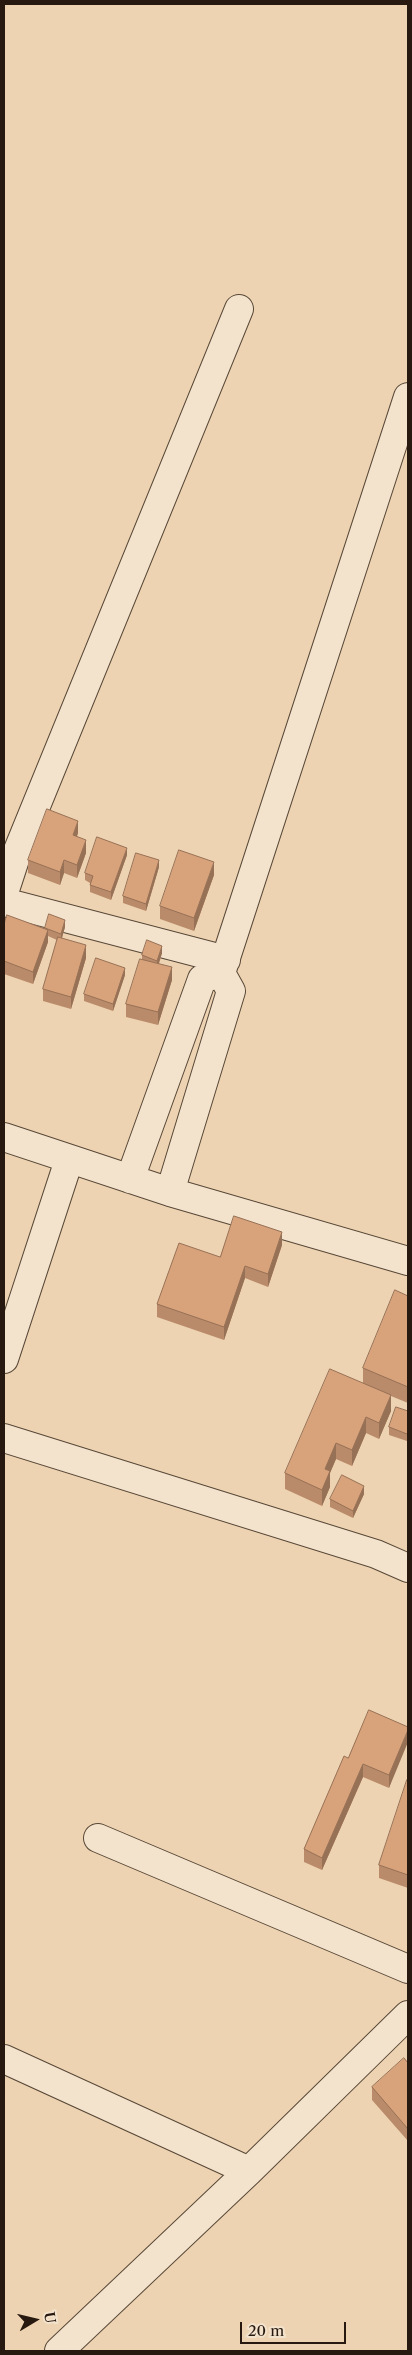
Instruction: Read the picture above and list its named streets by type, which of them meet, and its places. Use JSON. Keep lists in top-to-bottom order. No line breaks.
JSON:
{"scale_bar":"20 m","north":"right"}
